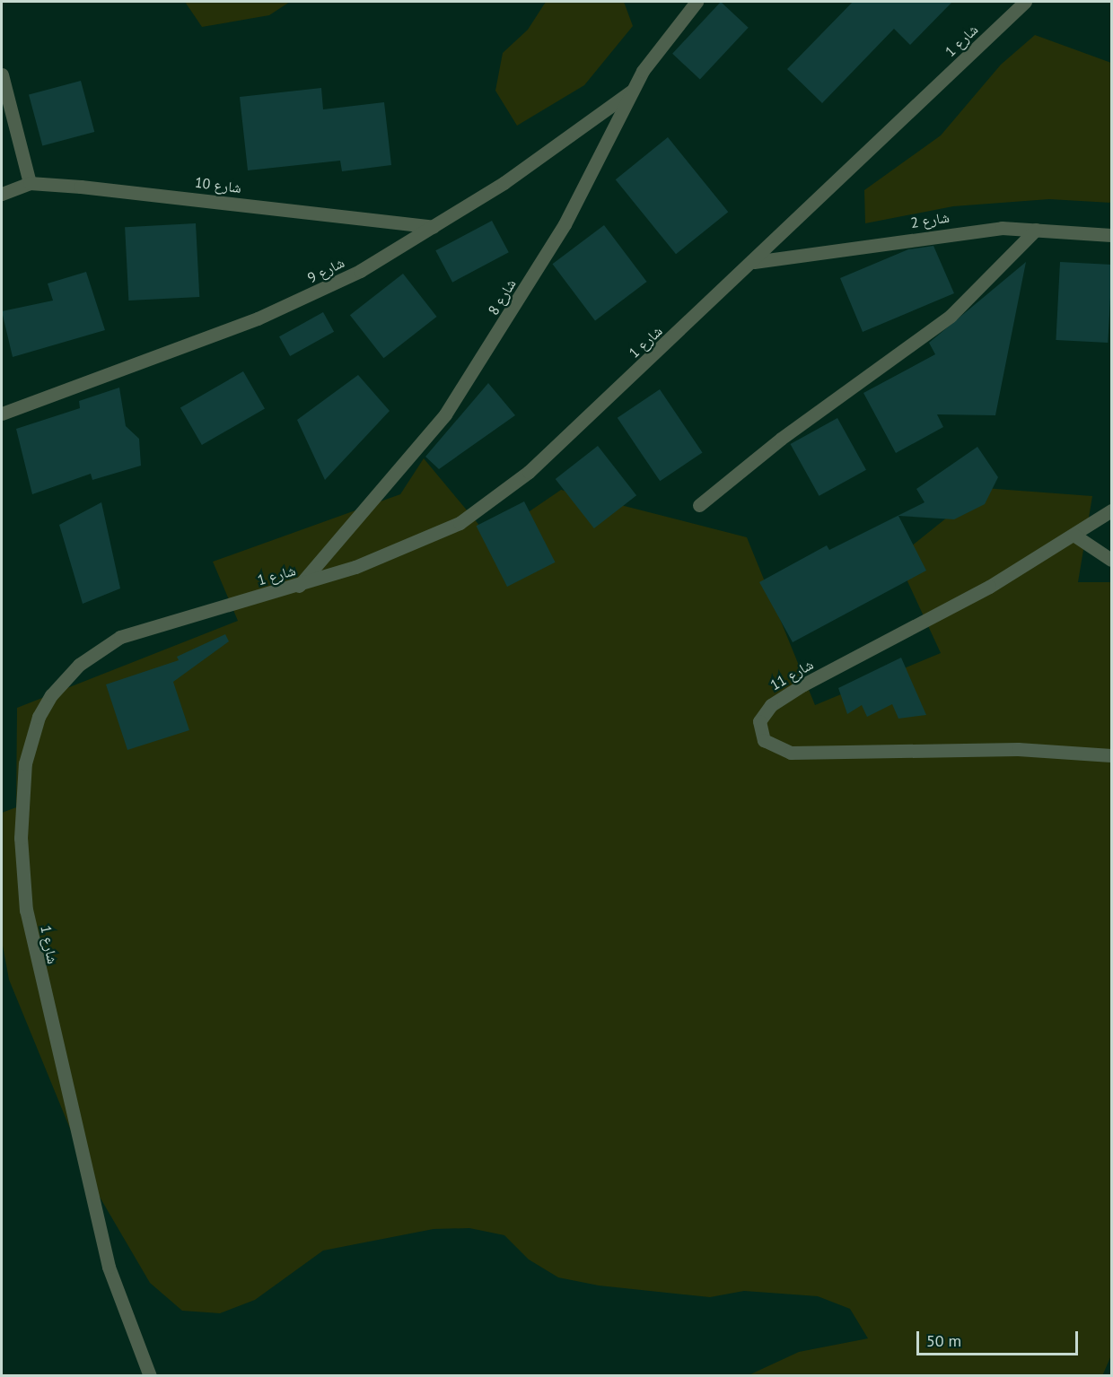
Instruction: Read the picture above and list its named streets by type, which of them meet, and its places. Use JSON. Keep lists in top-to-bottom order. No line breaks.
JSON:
{"streets":{"street":["شارع 1","شارع 10","شارع 2","شارع 9","شارع 8","شارع 11"]},"crossings":[["شارع 1","شارع 2"],["شارع 1","شارع 8"],["شارع 10","شارع 9"],["شارع 9","شارع 8"]],"scale_bar":"50 m"}
